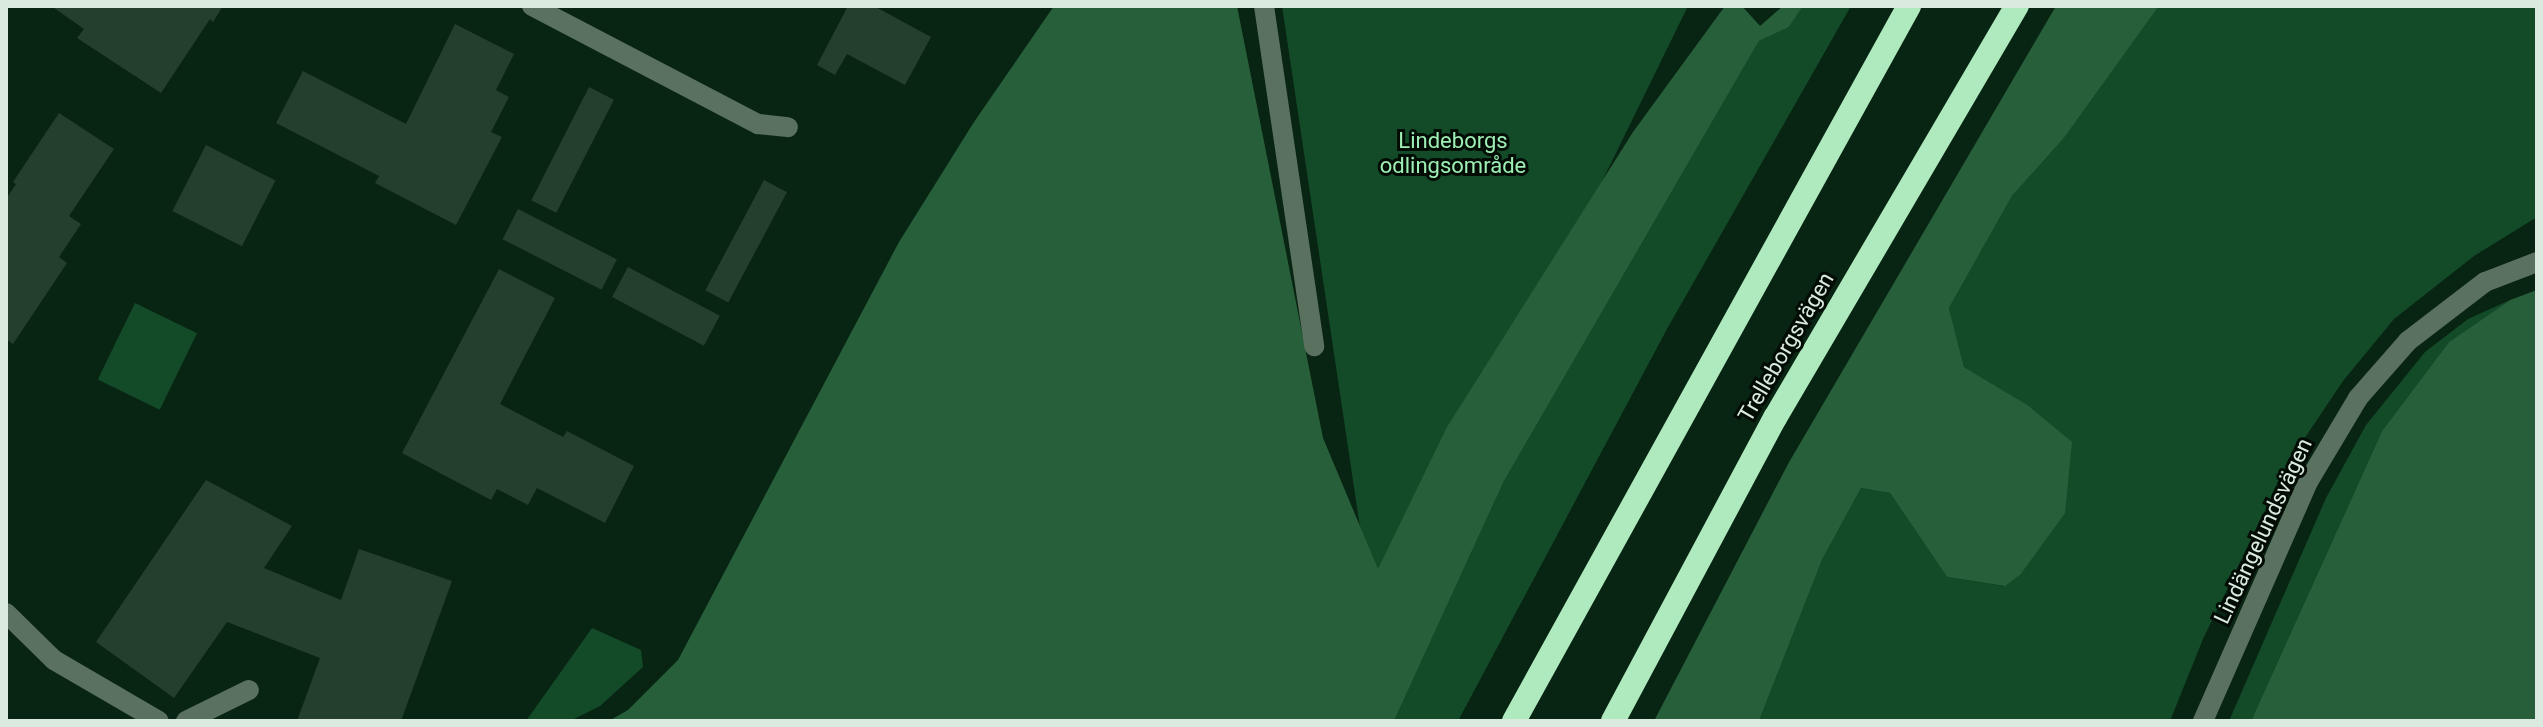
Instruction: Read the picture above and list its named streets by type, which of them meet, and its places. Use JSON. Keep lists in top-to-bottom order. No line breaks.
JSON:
{"streets":{"highway":["Trelleborgsvägen"],"street":["Lindängelundsvägen"]},"parks":["Lindeborgs odlingsområde"]}
